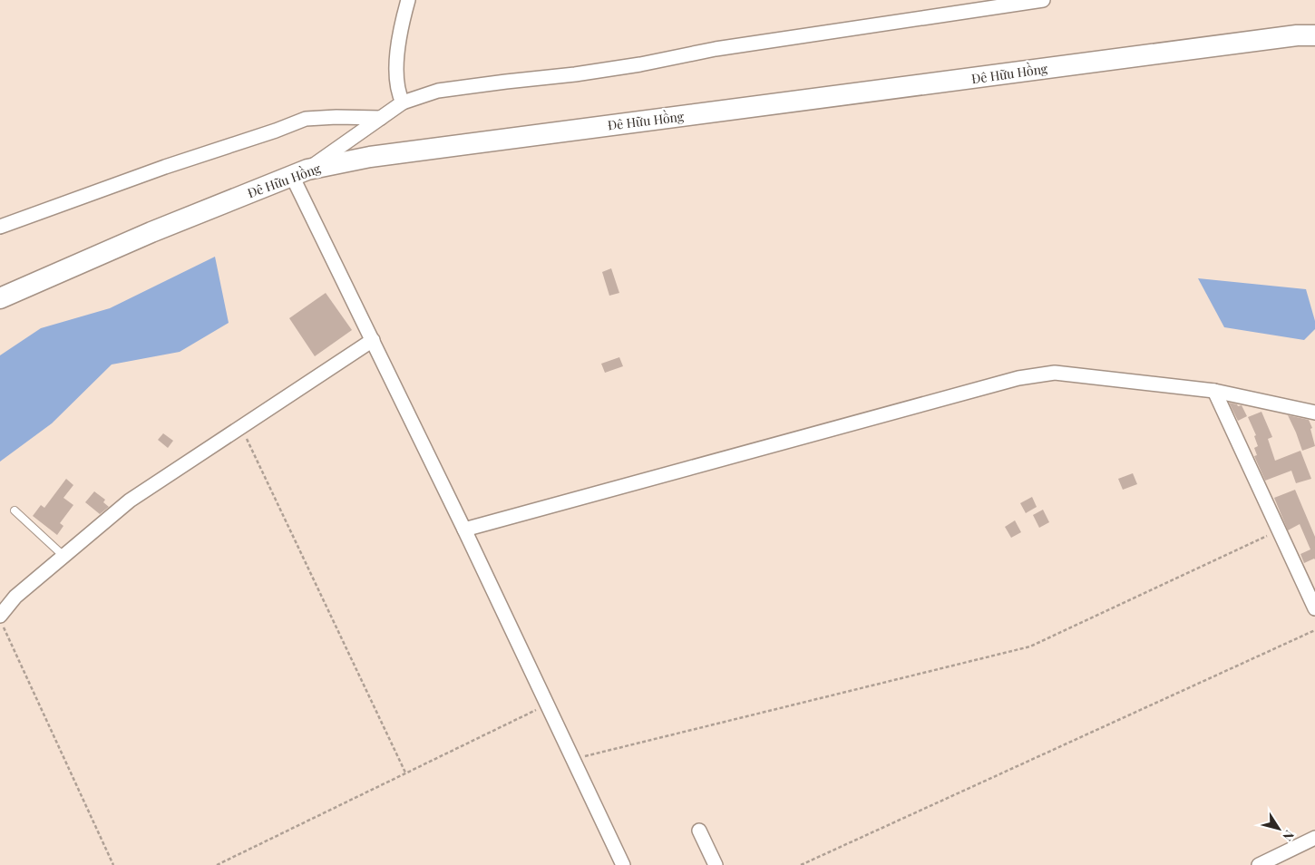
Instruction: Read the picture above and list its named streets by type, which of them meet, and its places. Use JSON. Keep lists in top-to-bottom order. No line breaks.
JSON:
{"streets":{"main road":["Đê Hữu Hồng"]},"north":"bottom right"}
